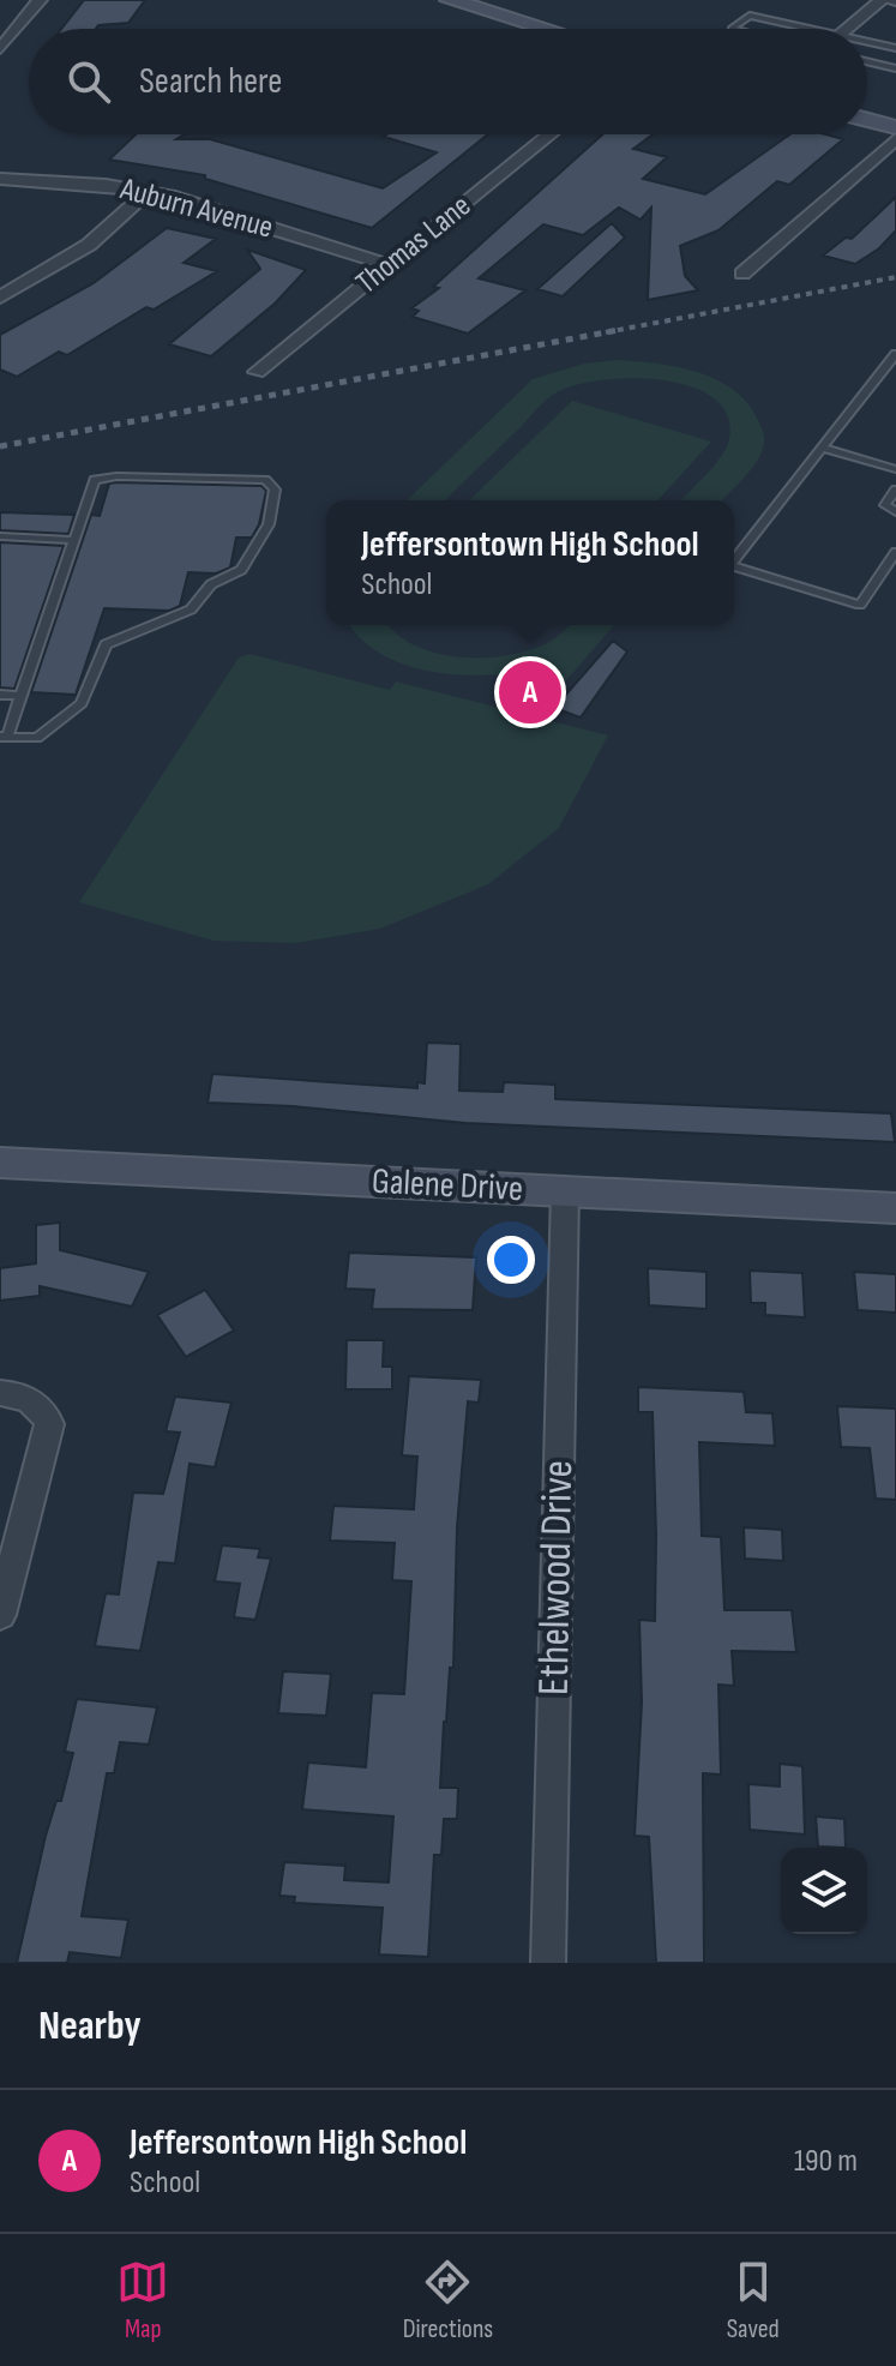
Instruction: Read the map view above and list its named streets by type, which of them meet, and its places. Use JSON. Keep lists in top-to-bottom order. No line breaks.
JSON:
{"streets":{"street":["Auburn Avenue","Thomas Lane","Galene Drive","Ethelwood Drive"]},"crossings":[["Auburn Avenue","Thomas Lane"],["Galene Drive","Ethelwood Drive"]],"page":{"search":"Search here","popup":["Jeffersontown High School","School"],"pins":"A","heading":"Nearby","list":[{"mark":"A","name":"Jeffersontown High School","note":"School","value":"190 m"}],"nav":["Map","Directions","Saved"]}}
